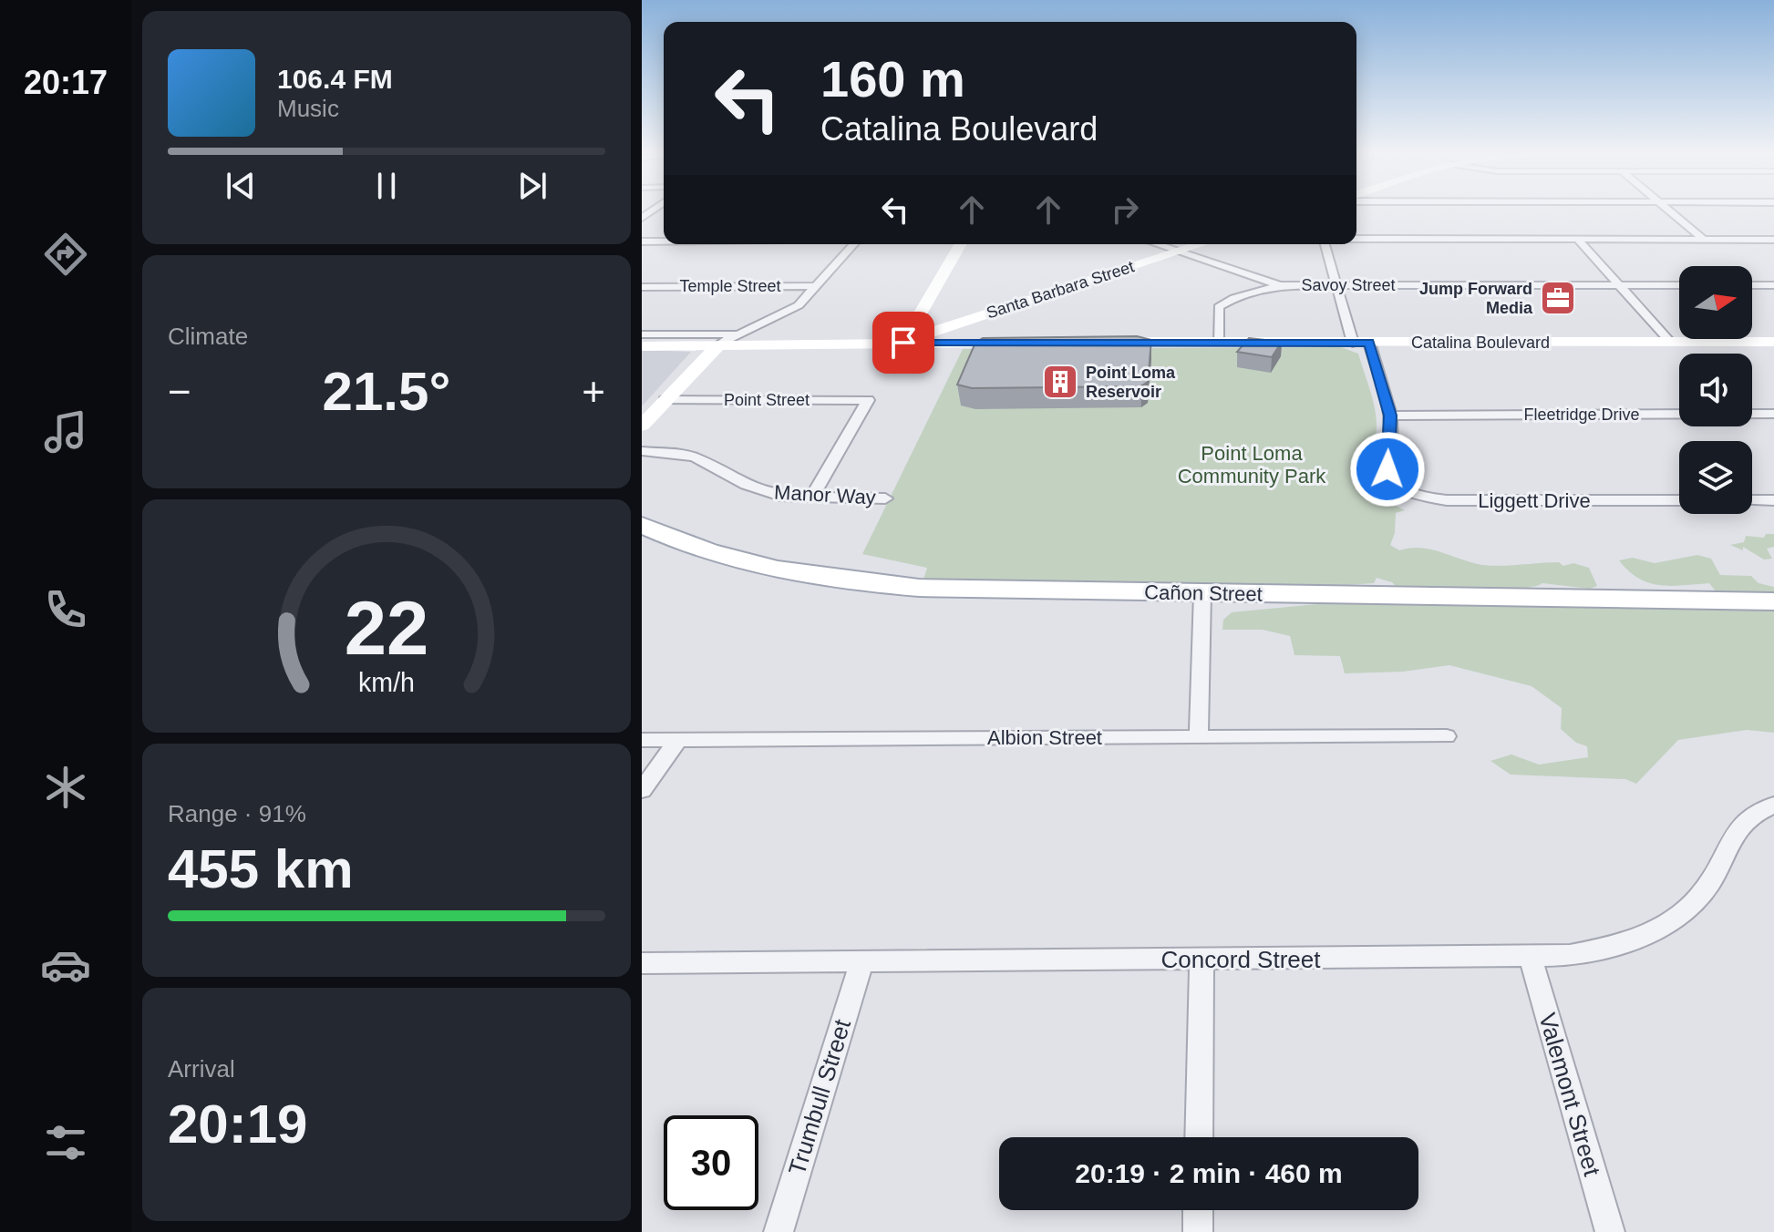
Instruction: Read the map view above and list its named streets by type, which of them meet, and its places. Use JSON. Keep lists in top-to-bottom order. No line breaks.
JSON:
{"streets":{"main road":["Cañon Street"],"street":["Savoy Street","Temple Street","Santa Barbara Street","Catalina Boulevard","Point Street","Fleetridge Drive","Manor Way","Liggett Drive","Albion Street","Concord Street","Valemont Street","Trumbull Street"]},"crossings":[["Savoy Street","Catalina Boulevard"],["Point Street","Manor Way"],["Fleetridge Drive","Liggett Drive"],["Concord Street","Valemont Street"],["Concord Street","Trumbull Street"]],"parks":["Point Loma Community Park"],"places":{"office":["Jump Forward Media"],"building":["Point Loma Reservoir"]},"north":"right","page":{"tabs":"20:17","turn":["160 m","Catalina Boulevard"],"song":["106.4 FM","Music"],"tile":["Climate",["Range · 91%","455 km"],["Arrival","20:19"]],"heat":["−","21.5°","+"],"limit":"30","trip":"20:19 · 2 min · 460 m","gauge":["22","km/h"]}}
